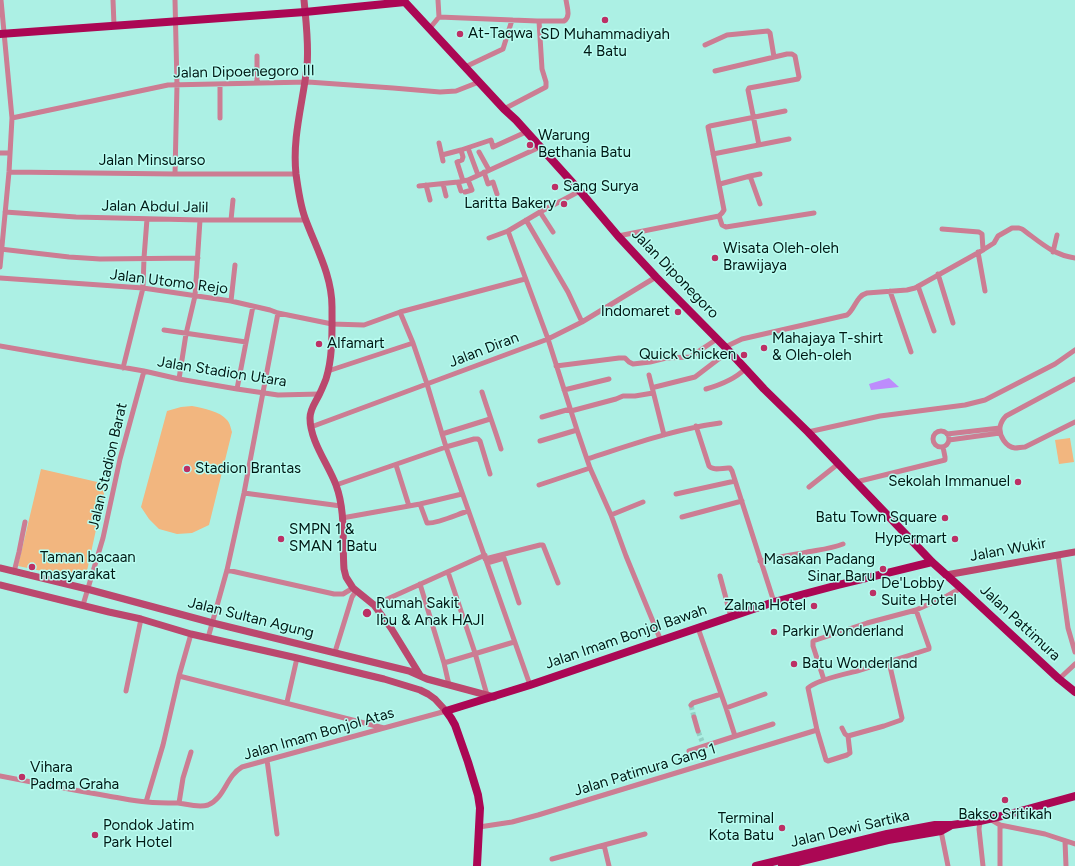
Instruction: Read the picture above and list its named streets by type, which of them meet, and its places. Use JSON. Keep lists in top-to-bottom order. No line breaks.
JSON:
{"streets":{"main road":["Jalan Diponegoro","Jalan Wukir","Jalan Sultan Agung","Jalan Pattimura","Jalan Imam Bonjol Bawah","Jalan Dewi Sartika"],"street":["Jalan Dipoenegoro III","Jalan Minsuarso","Jalan Abdul Jalil","Jalan Utomo Rejo","Jalan Diran","Jalan Stadion Utara","Jalan Stadion Barat","Jalan Imam Bonjol Atas","Jalan Patimura Gang 1"]},"crossings":[["Jalan Dipoenegoro III","Jalan Diponegoro"],["Jalan Diponegoro","Jalan Diran"],["Jalan Diponegoro","Jalan Pattimura"],["Jalan Diponegoro","Jalan Imam Bonjol Bawah"],["Jalan Stadion Utara","Jalan Stadion Barat"],["Jalan Stadion Barat","Jalan Sultan Agung"],["Jalan Wukir","Jalan Pattimura"],["Jalan Sultan Agung","Jalan Imam Bonjol Bawah"],["Jalan Sultan Agung","Jalan Imam Bonjol Atas"],["Jalan Pattimura","Jalan Imam Bonjol Bawah"],["Jalan Imam Bonjol Bawah","Jalan Imam Bonjol Atas"]],"places":["SD Muhammadiyah 4 Batu","At-Taqwa","Warung Bethania Batu","Sang Surya","Laritta Bakery","Wisata Oleh-oleh Brawijaya","Indomaret","Alfamart","Mahajaya T-shirt & Oleh-oleh","Quick Chicken","Stadion Brantas","Sekolah Immanuel","Batu Town Square","SMPN 1 & SMAN 1 Batu","Hypermart","Taman bacaan masyarakat","Masakan Padang Sinar Baru","De'Lobby Suite Hotel","Zalma Hotel","Rumah Sakit Ibu & Anak HAJI","Parkir Wonderland","Batu Wonderland","Vihara Padma Graha","Bakso Sritikah","Terminal Kota Batu","Pondok Jatim Park Hotel"]}
